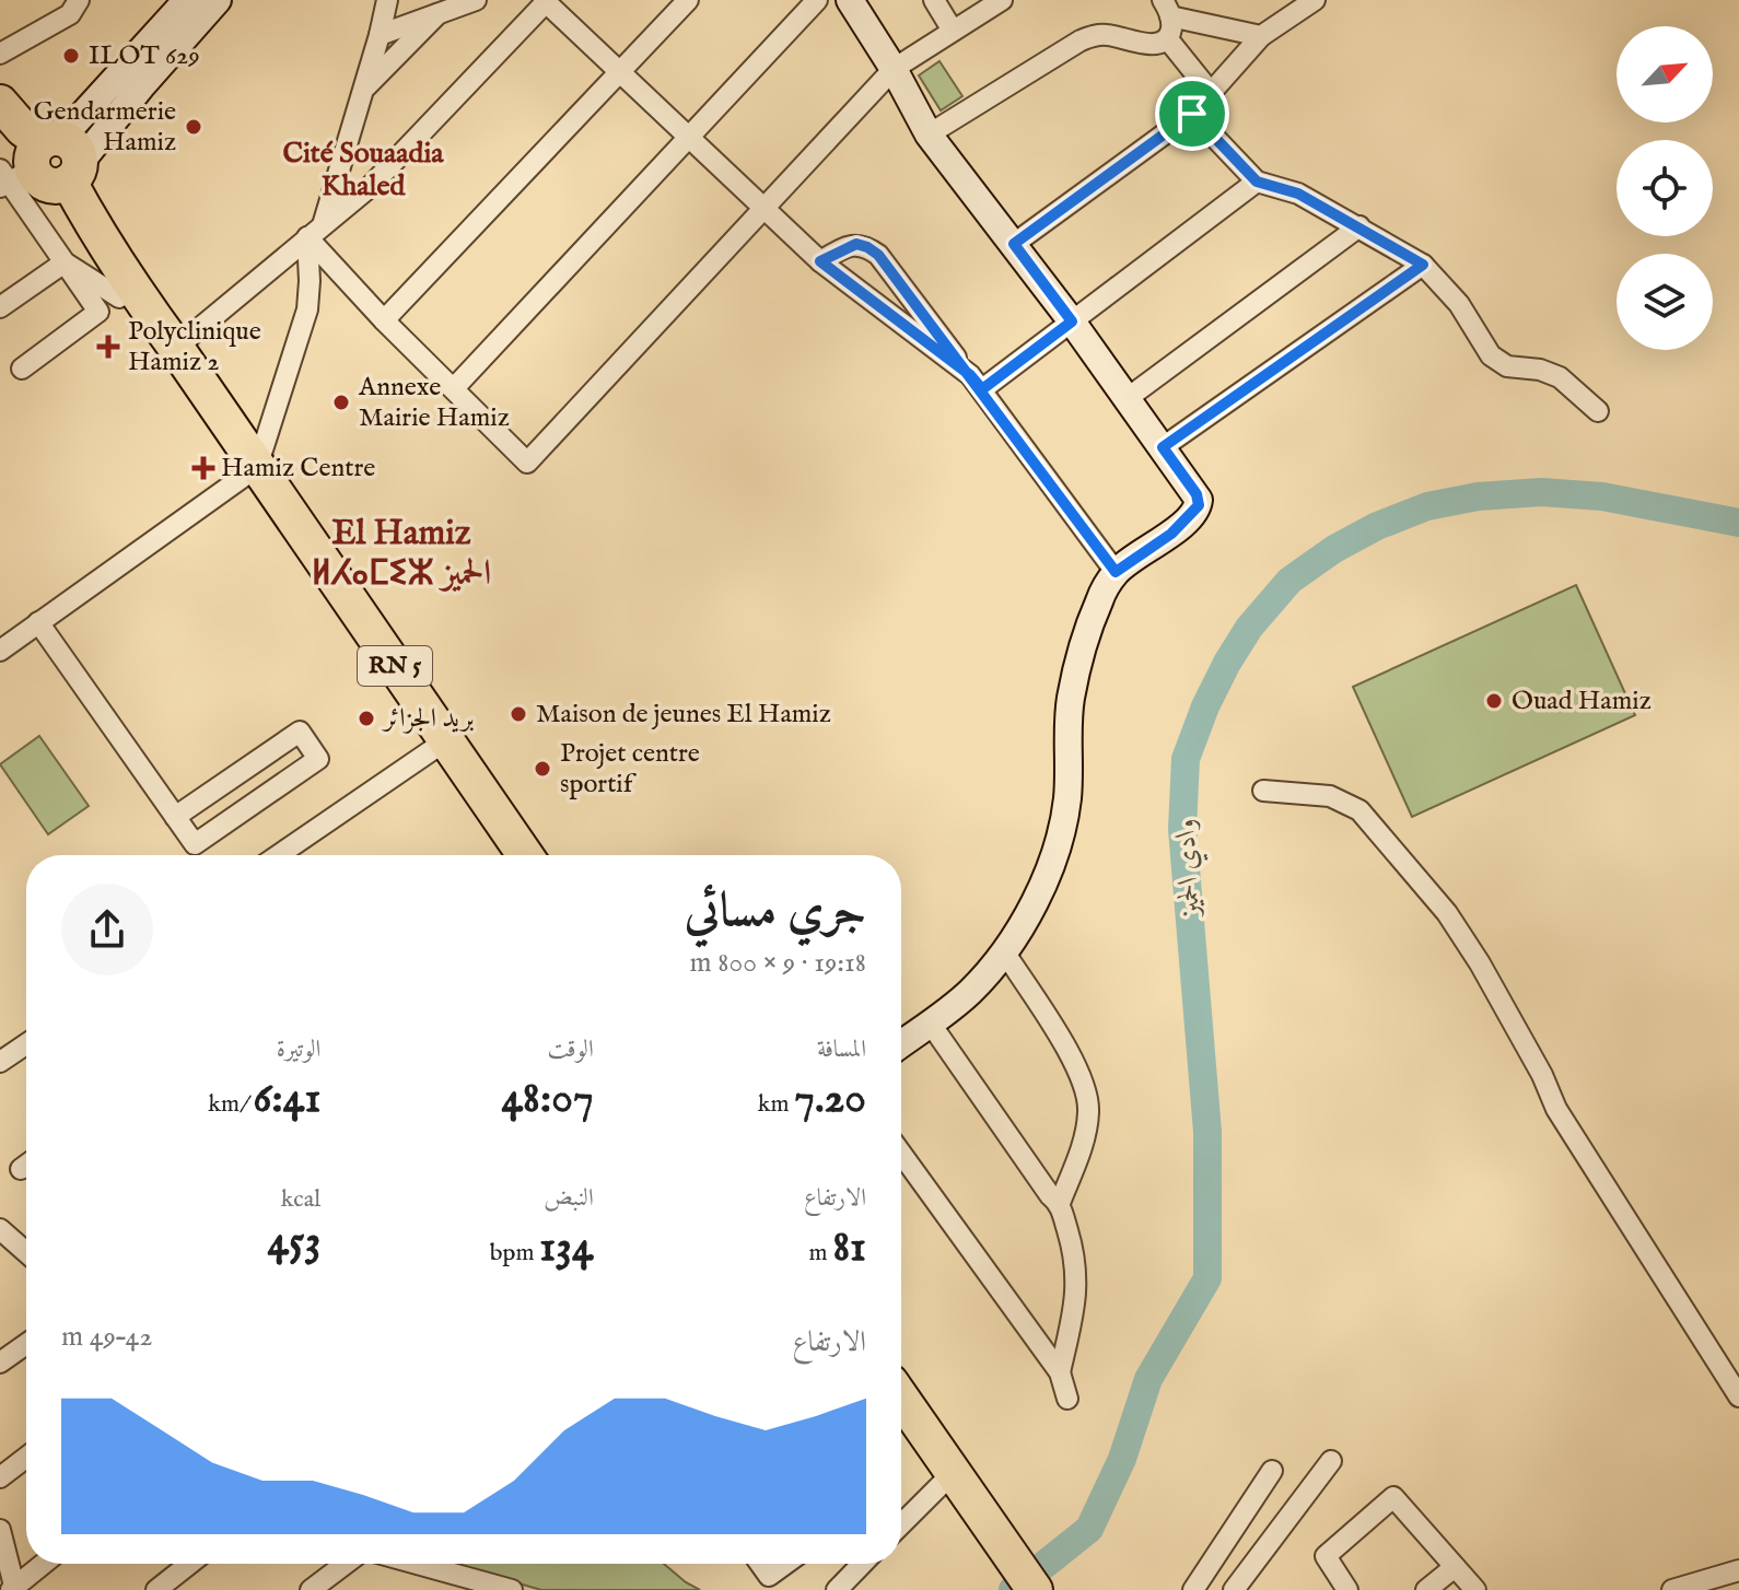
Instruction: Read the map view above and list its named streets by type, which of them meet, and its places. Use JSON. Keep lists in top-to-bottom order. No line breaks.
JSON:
{"streets":{"highway":["RN 5"]},"districts":["Cité Souaadia Khaled","El Hamiz ⵍⵃⴰⵎⵉⵣ الحميز"],"water":["وادي الحميز"],"places":{"other":["ILOT 629","Gendarmerie Hamiz","Annexe Mairie Hamiz","Ouad Hamiz","Maison de jeunes El Hamiz","بريد الجزائر","Projet centre sportif"],"health":["Polyclinique Hamiz 2","Hamiz Centre"]},"north":"top right","page":{"heading":["جري مسائي","19:18 · 9 × 800 m"],"stats":[["المسافة","7.20 km"],["الوقت","48:07"],["الوتيرة","6:41 /km"],["الارتفاع","81 m"],["النبض","134 bpm"],["kcal","453"]],"chart":["الارتفاع","42–49 m"]}}
